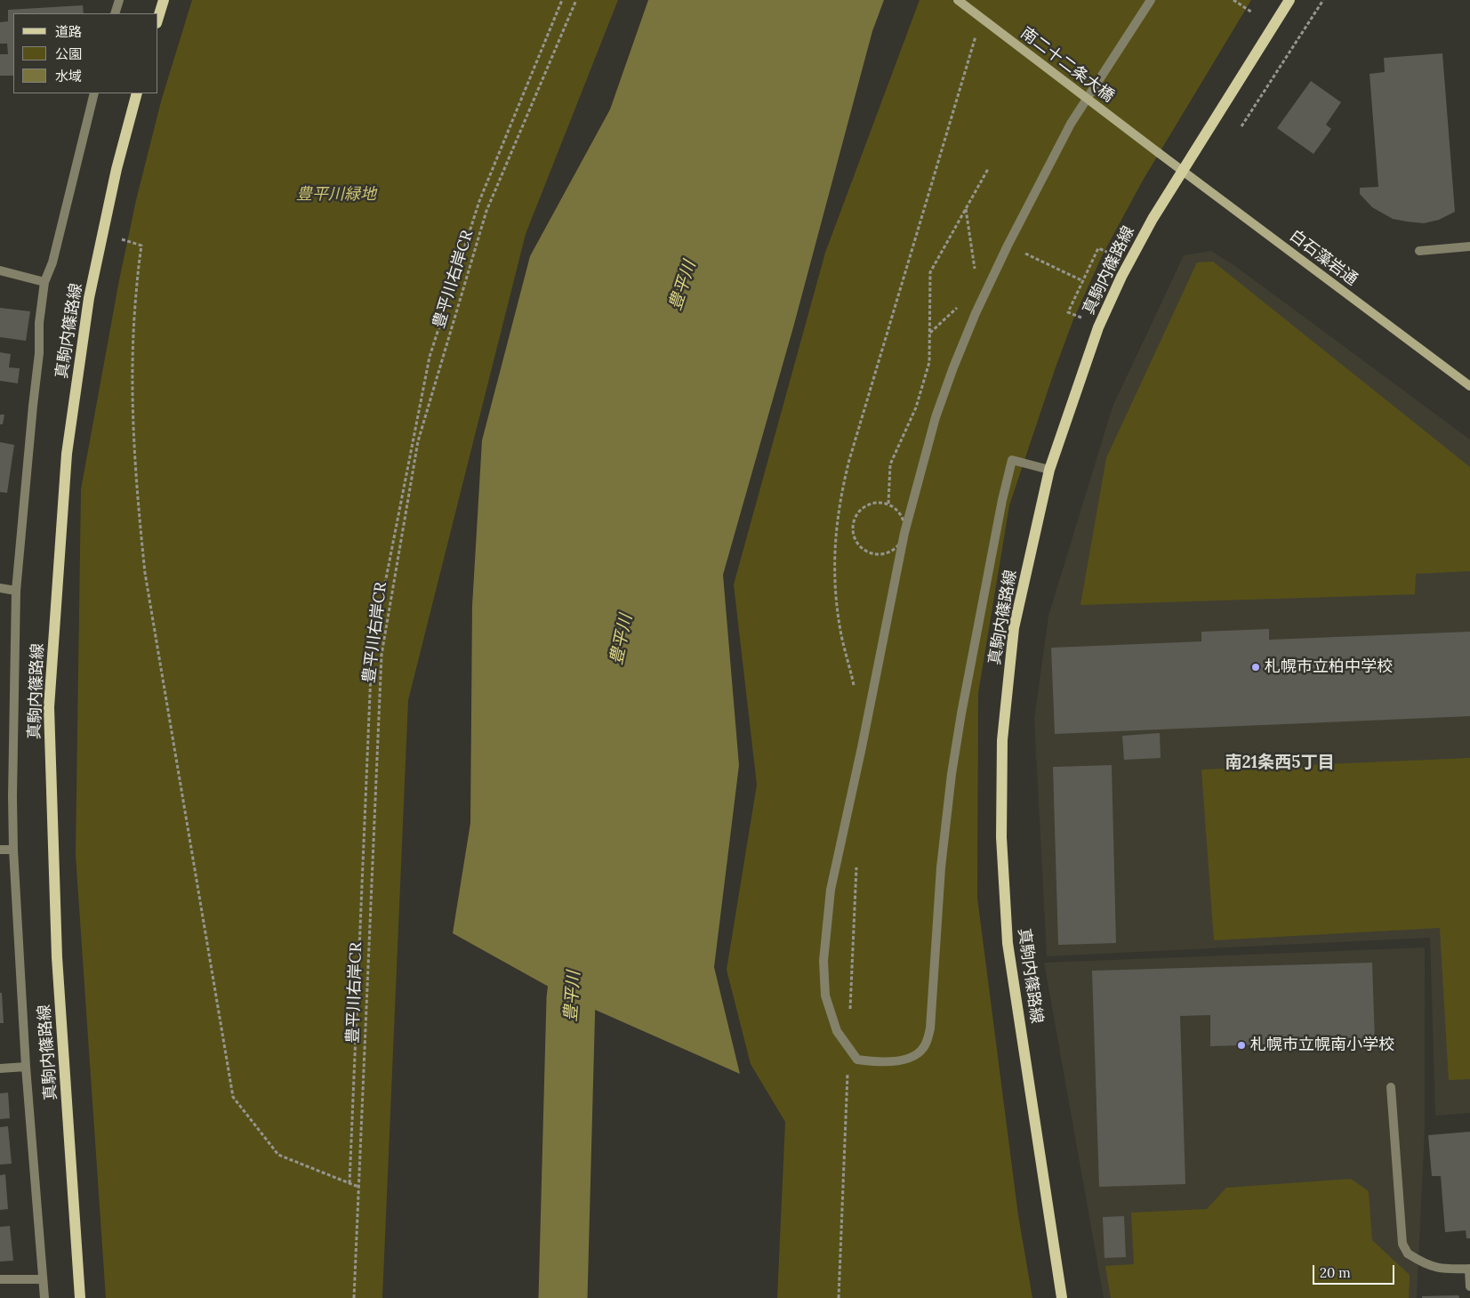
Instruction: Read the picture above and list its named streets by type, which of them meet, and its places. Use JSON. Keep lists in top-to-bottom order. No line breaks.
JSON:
{"streets":{"main road":["南二十二条大橋","白石藻岩通","真駒内篠路線"],"path":["豊平川右岸CR"]},"crossings":[["南二十二条大橋","白石藻岩通"],["白石藻岩通","真駒内篠路線"]],"districts":["南21条西5丁目"],"water":["豊平川"],"parks":["豊平川緑地"],"places":["札幌市立柏中学校","札幌市立幌南小学校"],"legend":["道路","公園","水域"],"scale_bar":"20 m"}
